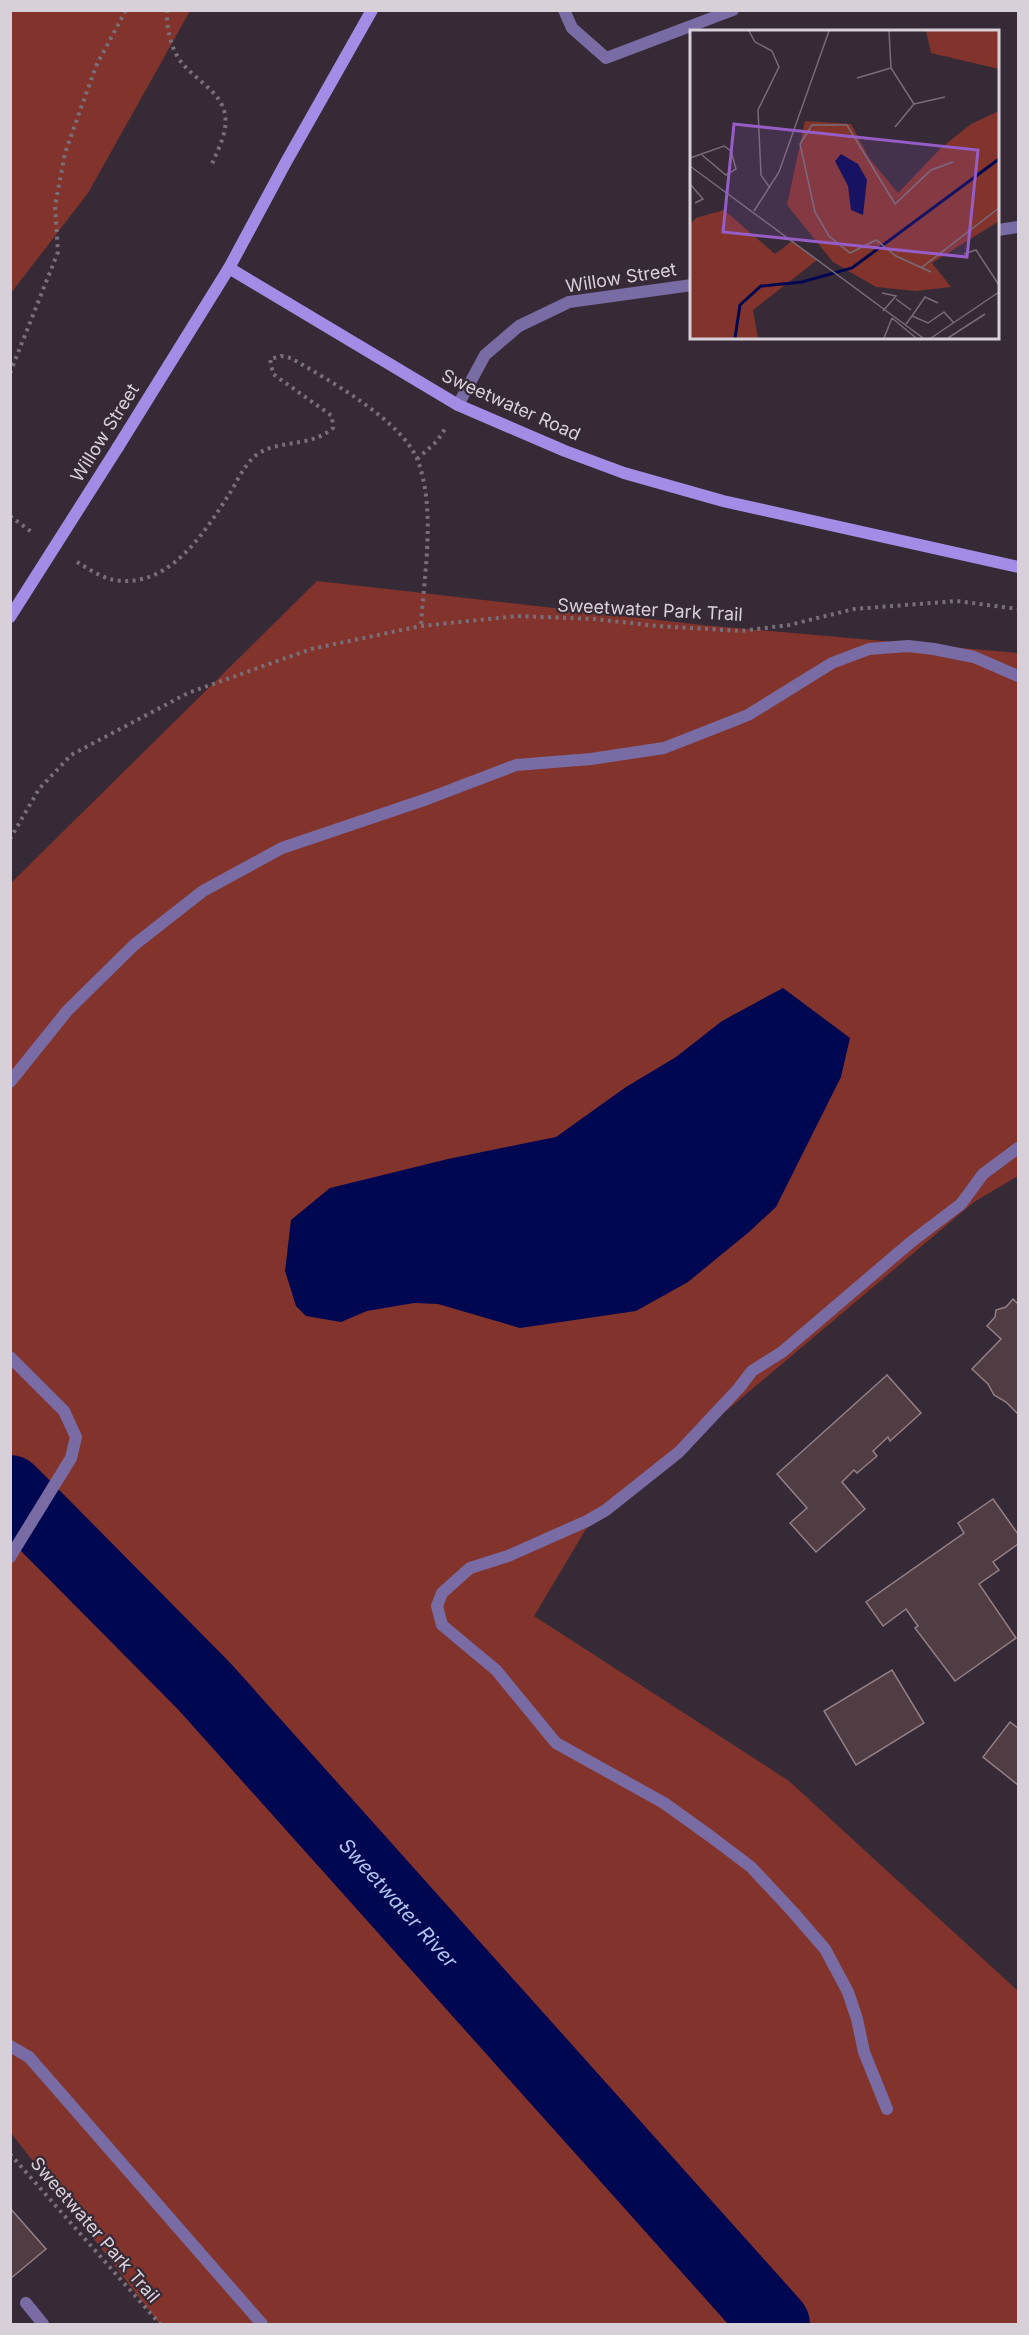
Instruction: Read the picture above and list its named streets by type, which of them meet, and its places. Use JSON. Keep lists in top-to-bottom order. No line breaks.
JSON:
{"streets":{"main road":["Willow Street","Sweetwater Road"],"path":["Sweetwater Park Trail"]},"crossings":[["Willow Street","Sweetwater Road"]],"water":["Sweetwater River"]}
